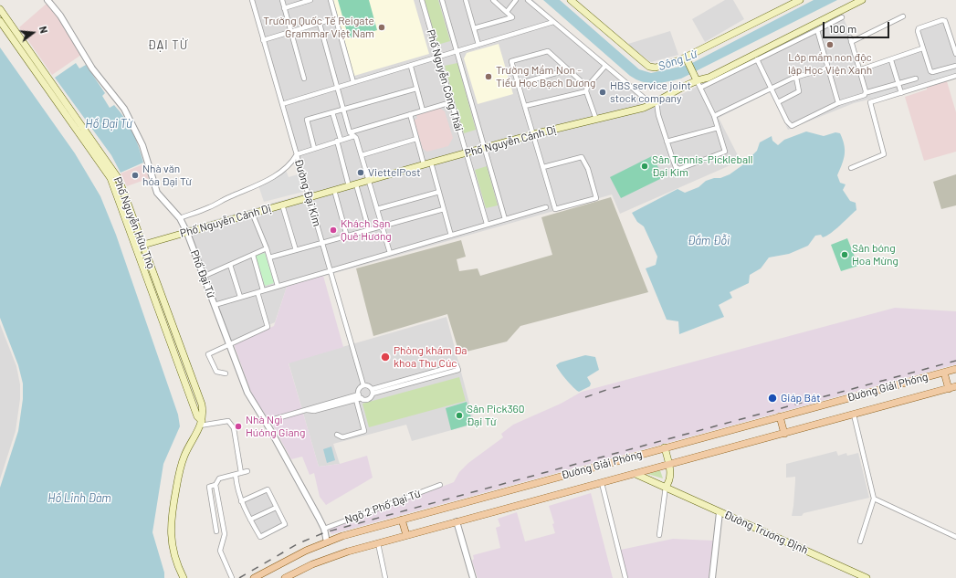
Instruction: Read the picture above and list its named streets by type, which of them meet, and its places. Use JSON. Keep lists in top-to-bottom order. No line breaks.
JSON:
{"streets":{"main road":["Phố Nguyễn Cảnh Dị","Phố Nguyễn Hữu Thọ","Đường Giải Phóng","Đường Trương Định"],"street":["Phố Nguyễn Công Thái","Đường Đại Kim","Phố Đại Từ","Ngõ 2 Phố Đại Từ"]},"crossings":[["Phố Nguyễn Công Thái","Phố Nguyễn Cảnh Dị"],["Phố Nguyễn Cảnh Dị","Đường Đại Kim"],["Phố Nguyễn Cảnh Dị","Phố Nguyễn Hữu Thọ"],["Phố Nguyễn Cảnh Dị","Phố Đại Từ"],["Phố Đại Từ","Đường Giải Phóng"],["Phố Đại Từ","Ngõ 2 Phố Đại Từ"],["Đường Giải Phóng","Đường Trương Định"]],"districts":["ĐẠI TỪ"],"water":["Sông Lừ","Hồ Đại Từ","Đầm Đỗi","Hồ Linh Đàm"],"places":["Trường Quốc Tế Reigate Grammar Việt Nam","Lớp mầm non độc lập Học Viện Xanh","Trường Mầm Non - Tiểu Học Bạch Dương","HBS service joint stock company","Sân Tennis-Pickleball Đại Kim","ViettelPost","Nhà văn hóa Đại Từ","Khách Sạn Quê Hương","Sân bóng Hoa Mừng","Phòng khám Đa khoa Thu Cúc","Giáp Bát","Sân Pick360 Đại Từ","Nhà Ngì Húóng Giang"],"scale_bar":"100 m","north":"right"}
